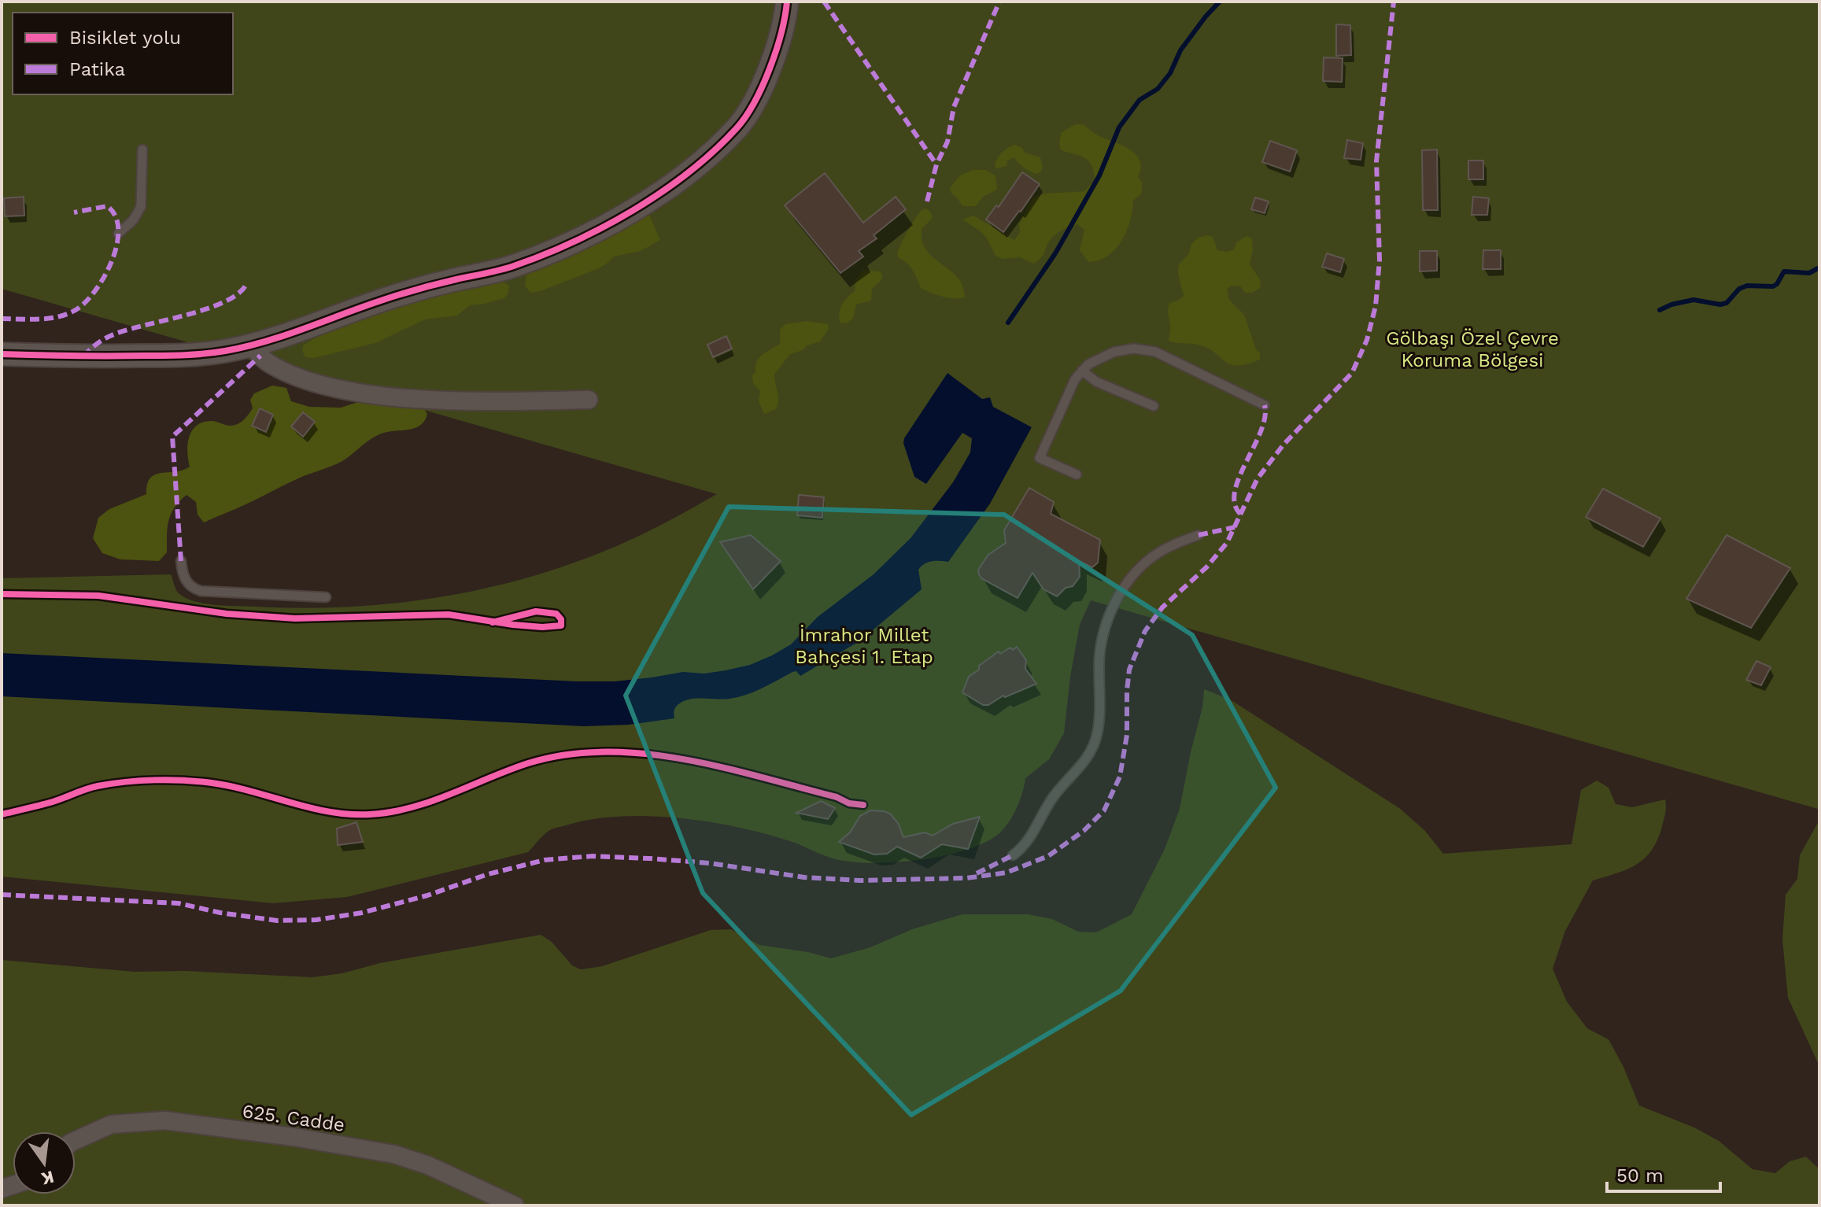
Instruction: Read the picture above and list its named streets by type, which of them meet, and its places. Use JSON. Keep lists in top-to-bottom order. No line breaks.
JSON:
{"streets":{"street":["625. Cadde"]},"parks":["Gölbaşı Özel Çevre Koruma Bölgesi","İmrahor Millet Bahçesi 1. Etap"],"legend":["Bisiklet yolu","Patika"],"scale_bar":"50 m","north":"bottom"}
